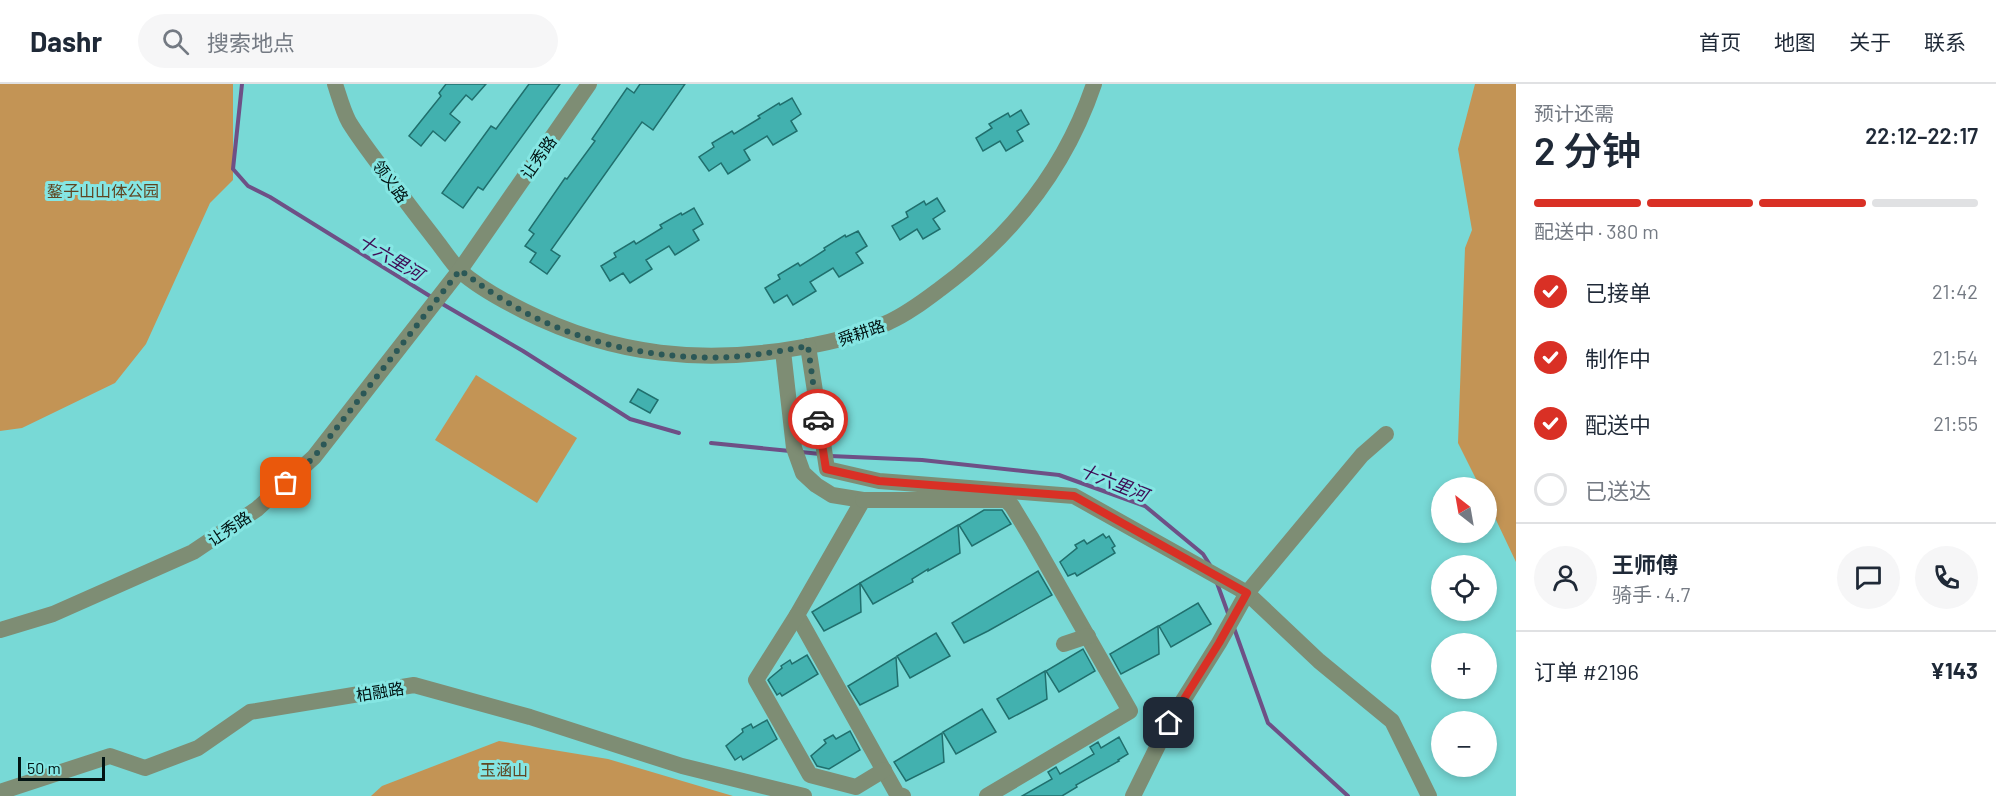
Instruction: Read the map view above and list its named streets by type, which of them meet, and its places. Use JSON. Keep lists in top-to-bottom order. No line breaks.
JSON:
{"streets":{"street":["让秀路","领义路","舜耕路","柏融路"]},"crossings":[["让秀路","领义路"],["让秀路","舜耕路"],["领义路","舜耕路"]],"water":["十六里河"],"parks":["鏊子山山体公园","玉涵山"],"scale_bar":"50 m","north":"top left","page":{"header":"Dashr","search":"搜索地点","nav":["首页","地图","关于","联系"],"heading":["2 分钟","预计还需","22:12–22:17"],"panel":["王师傅","骑手 · 4.7","订单 #2196","¥143"],"bar":"配送中 · 380 m","list":[["已接单","21:42"],["制作中","21:54"],["配送中","21:55"],"已送达"],"map_buttons":["+","−"],"scale":"50 m"}}
